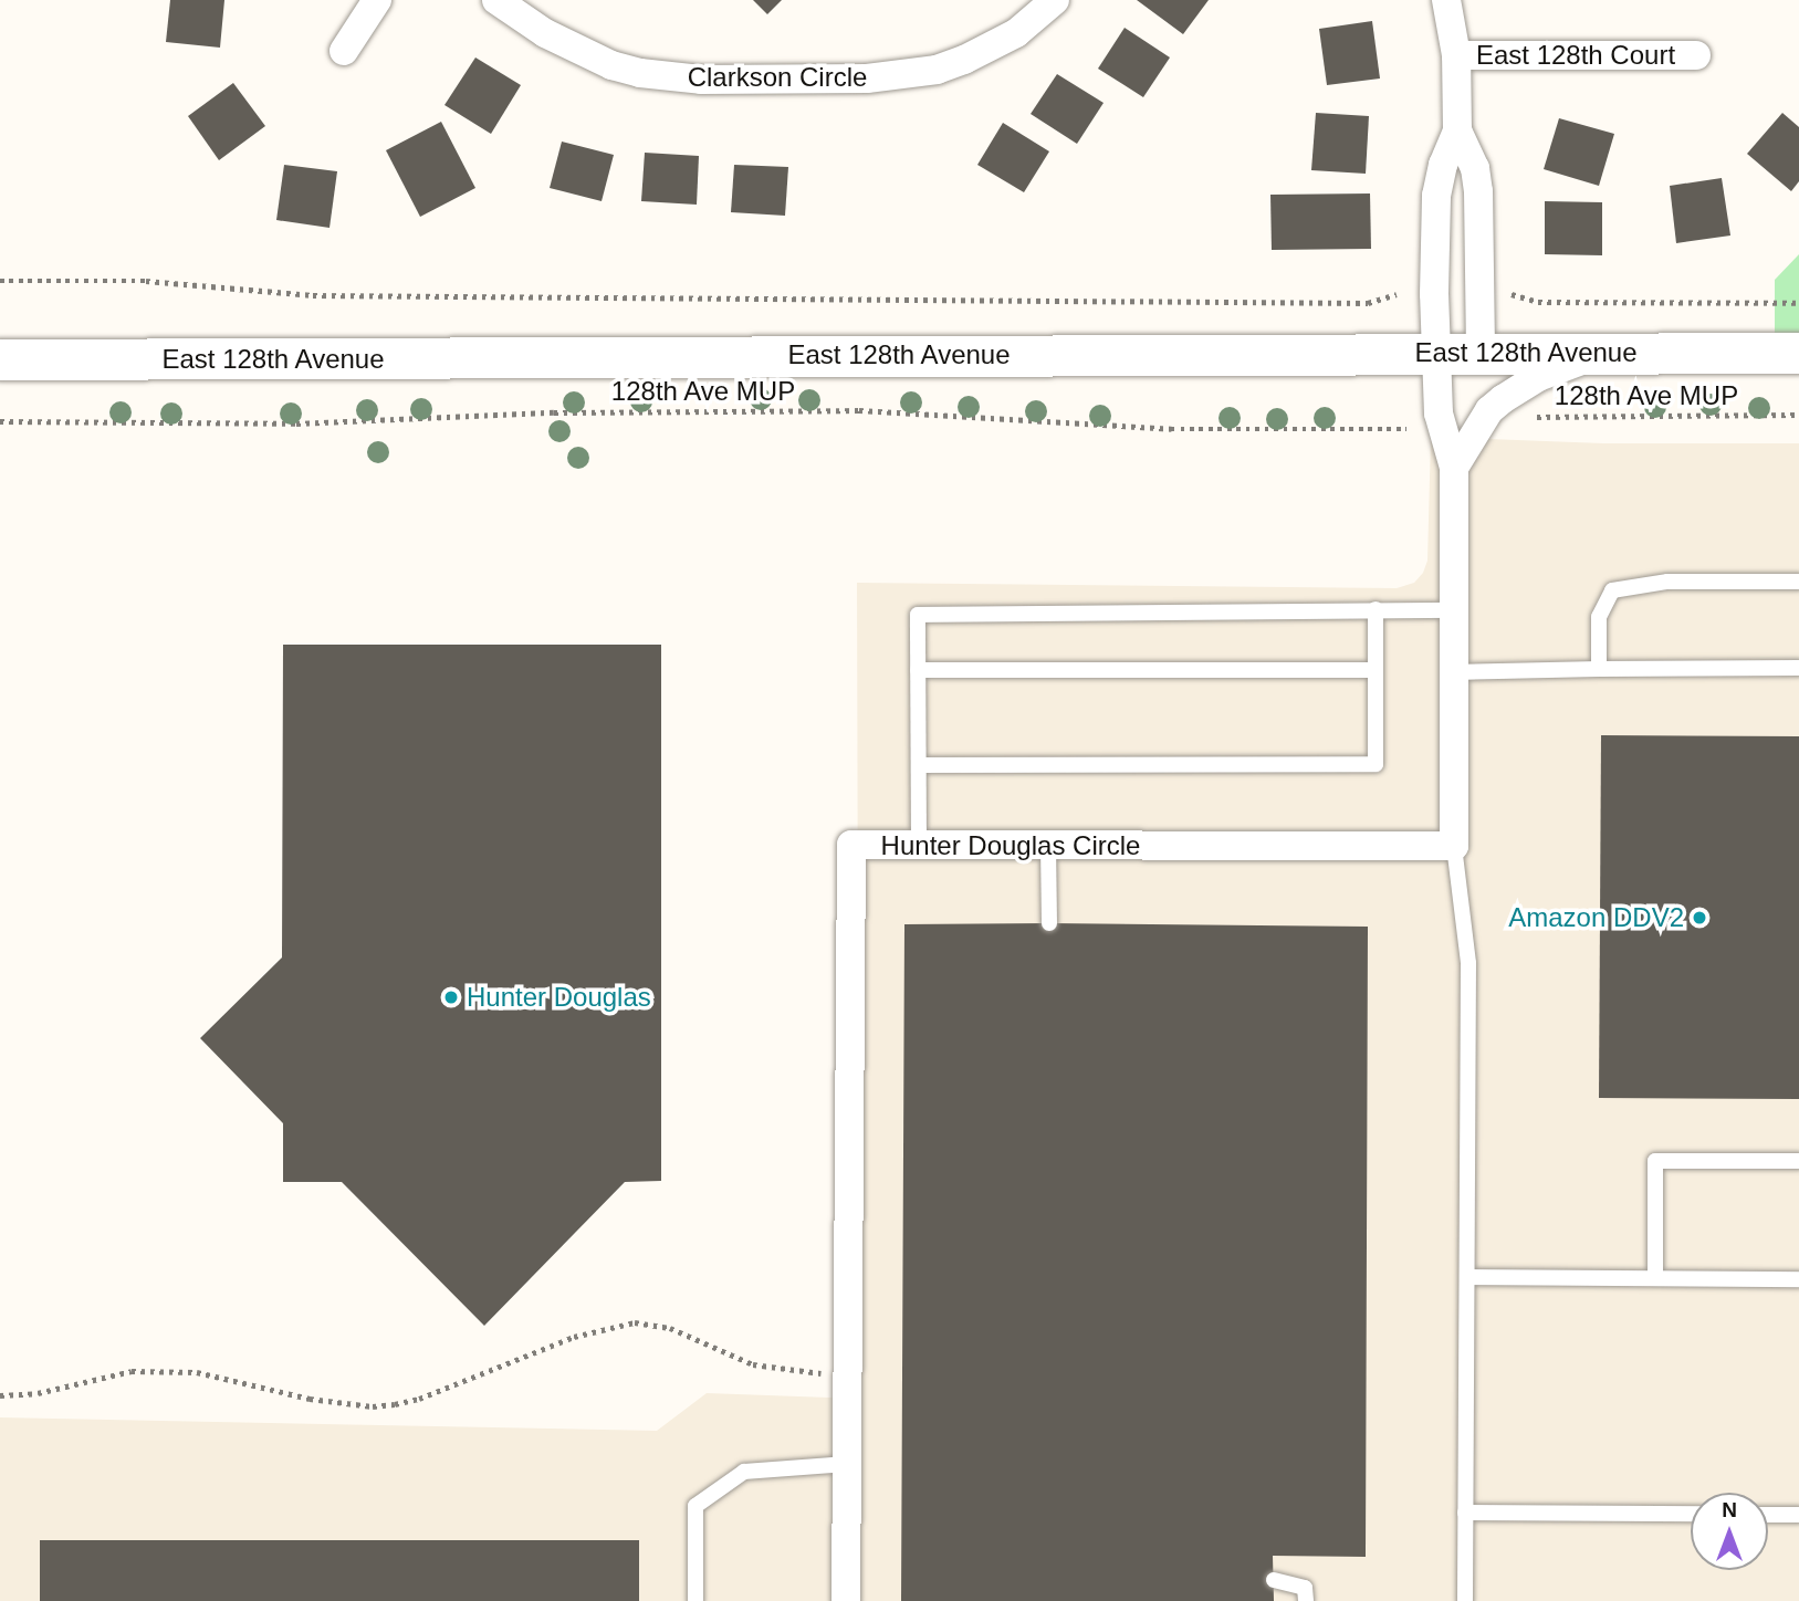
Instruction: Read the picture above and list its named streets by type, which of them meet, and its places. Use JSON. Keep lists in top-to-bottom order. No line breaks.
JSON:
{"streets":{"main road":["East 128th Avenue"],"street":["East 128th Court","Clarkson Circle","Hunter Douglas Circle"],"path":["128th Ave MUP"]},"places":["Amazon DDV2","Hunter Douglas"],"north":"top"}
